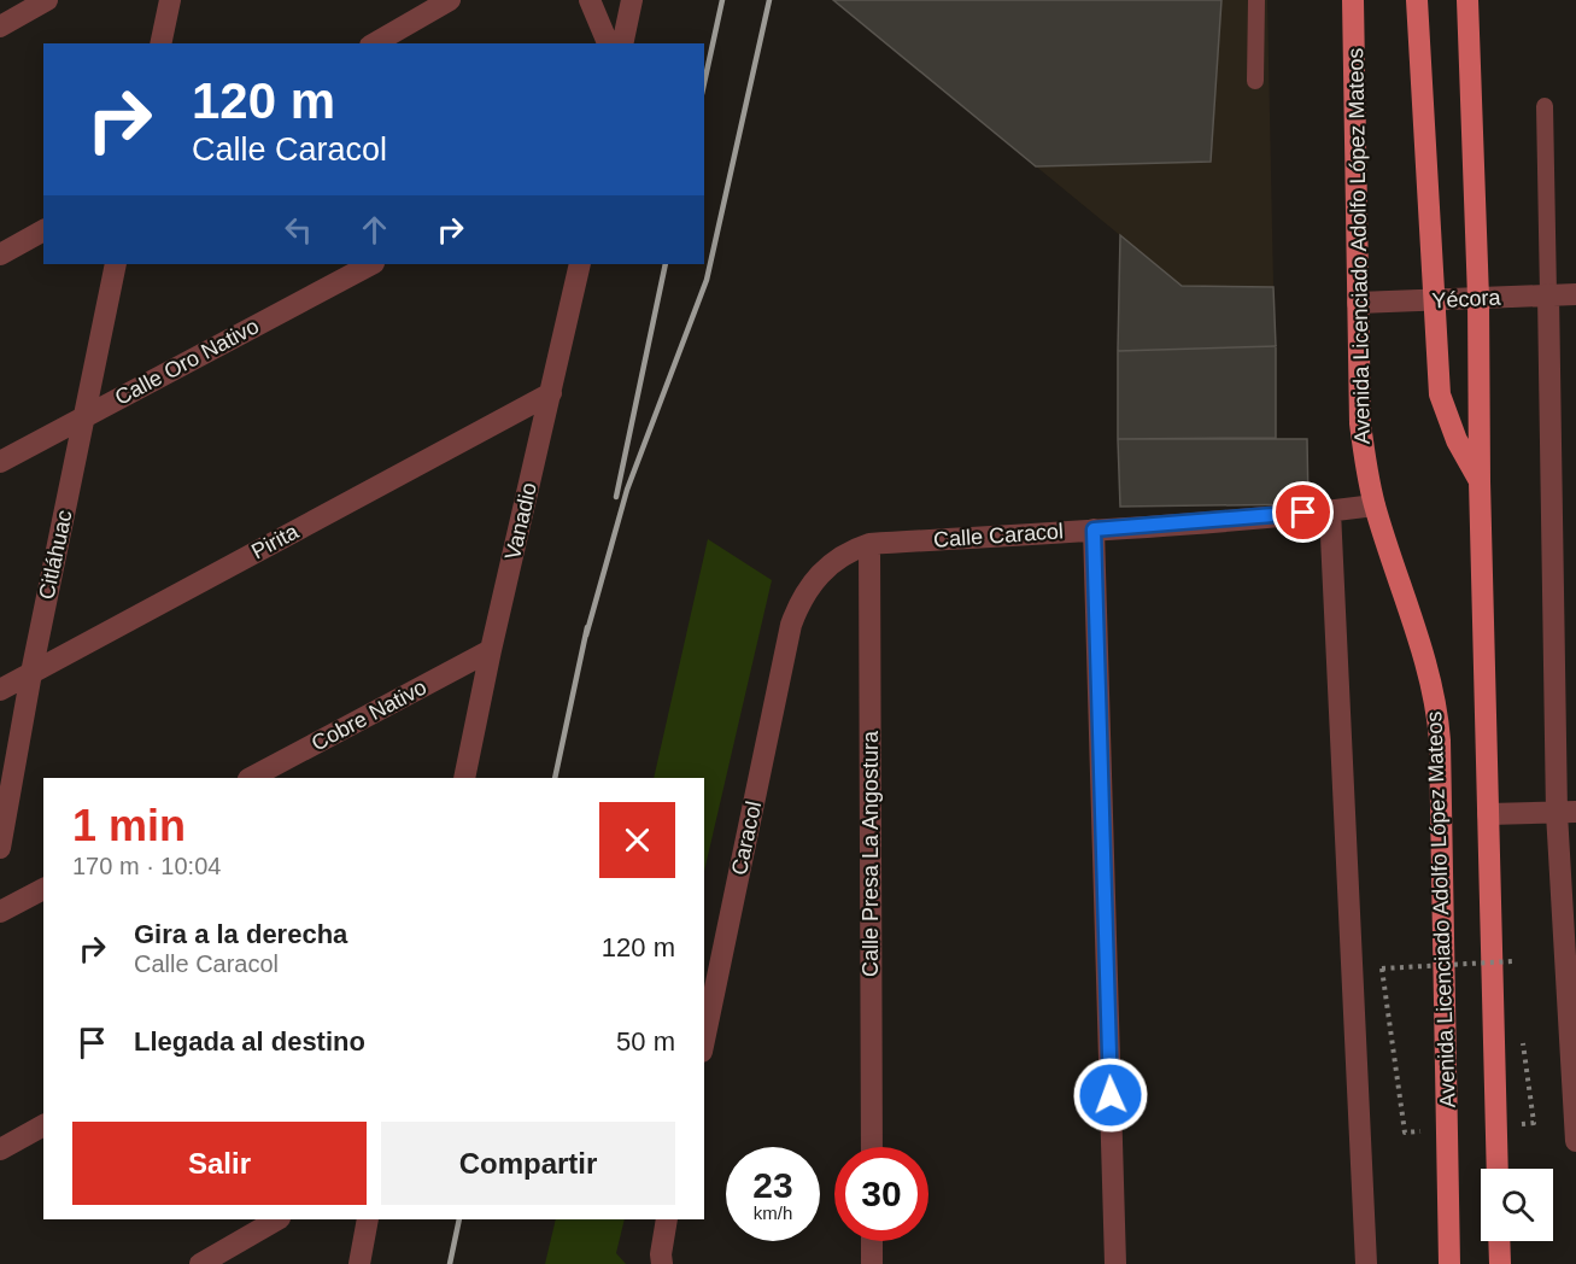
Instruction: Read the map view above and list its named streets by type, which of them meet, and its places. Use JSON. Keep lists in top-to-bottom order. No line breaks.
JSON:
{"streets":{"main road":["Avenida Licenciado Adolfo López Mateos"],"street":["Yécora","Calle Oro Nativo","Vanadio","Calle Caracol","Pirita","Citláhuac","Cobre Nativo","Caracol","Calle Presa La Angostura"]},"crossings":[["Avenida Licenciado Adolfo López Mateos","Yécora"],["Avenida Licenciado Adolfo López Mateos","Calle Caracol"],["Calle Oro Nativo","Citláhuac"],["Vanadio","Pirita"],["Vanadio","Cobre Nativo"],["Calle Caracol","Caracol"],["Calle Caracol","Calle Presa La Angostura"],["Pirita","Citláhuac"]],"page":{"turn":["120 m","Calle Caracol"],"heading":["1 min","170 m · 10:04"],"list":[{"name":"Gira a la derecha","note":"Calle Caracol","value":"120 m"},{"name":"Llegada al destino","value":"50 m"}],"buttons":["Salir","Compartir"],"speed":"23 km/h","limit":"30"}}
